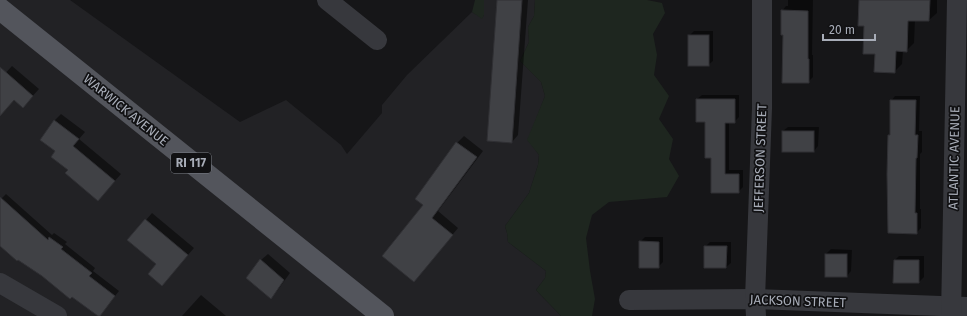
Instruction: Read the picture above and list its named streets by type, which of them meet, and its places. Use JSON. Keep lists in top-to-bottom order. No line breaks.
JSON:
{"streets":{"main road":["WARWICK AVENUE","RI 117"],"street":["JEFFERSON STREET","ATLANTIC AVENUE","JACKSON STREET"]},"crossings":[["JEFFERSON STREET","JACKSON STREET"],["ATLANTIC AVENUE","JACKSON STREET"]],"scale_bar":"20 m"}
